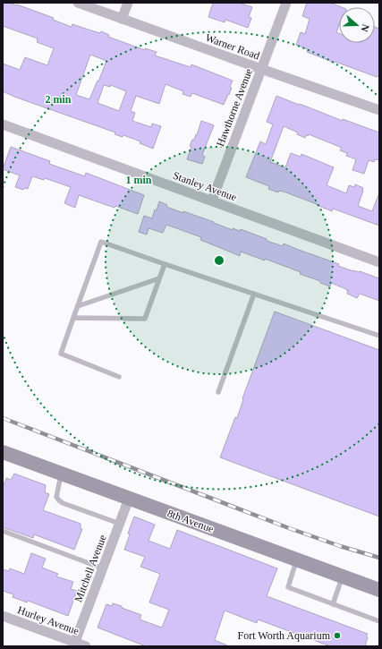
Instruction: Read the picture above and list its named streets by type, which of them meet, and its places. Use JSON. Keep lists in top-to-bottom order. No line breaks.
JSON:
{"streets":{"main road":["8th Avenue"],"street":["Warner Road","Hawthorne Avenue","Stanley Avenue","Mitchell Avenue","Hurley Avenue"]},"crossings":[["Warner Road","Hawthorne Avenue"],["Hawthorne Avenue","Stanley Avenue"],["8th Avenue","Mitchell Avenue"],["Mitchell Avenue","Hurley Avenue"]],"places":["Fort Worth Aquarium"],"north":"right","rings":["2 min","1 min"]}
